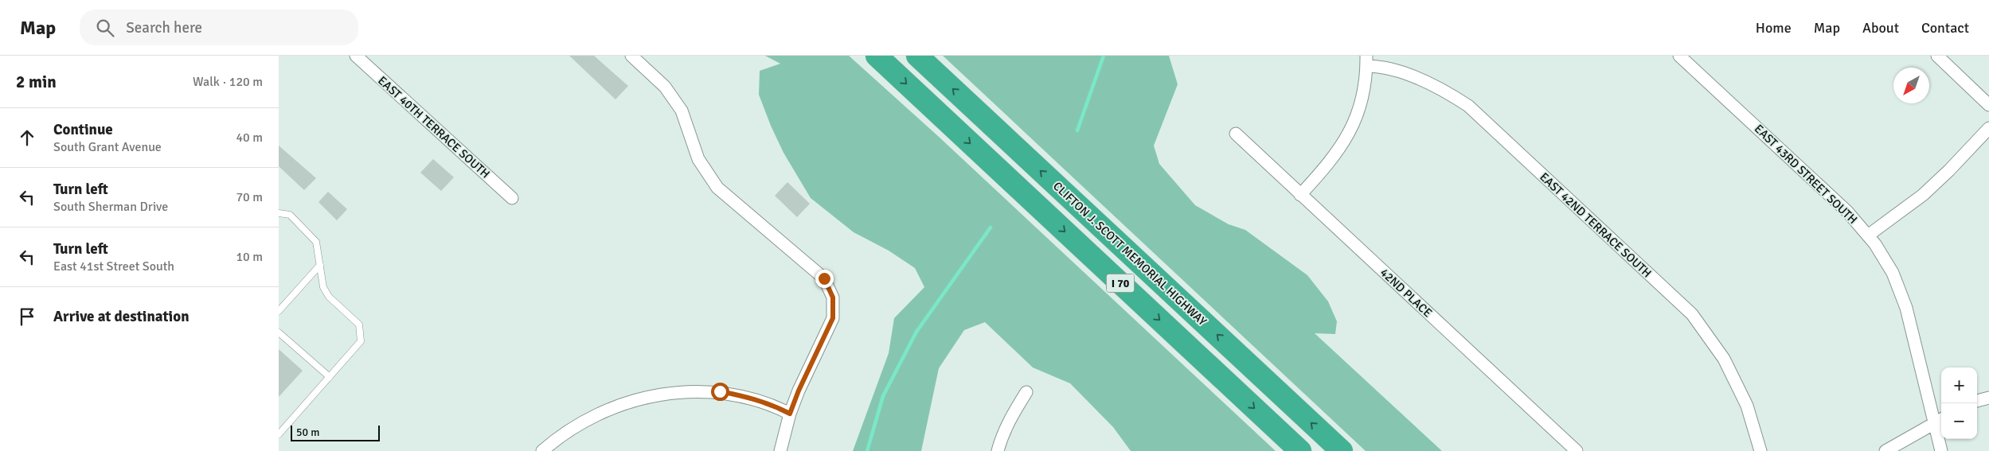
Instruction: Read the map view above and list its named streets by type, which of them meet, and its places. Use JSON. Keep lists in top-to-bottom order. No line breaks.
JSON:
{"streets":{"highway":["CLIFTON J. SCOTT MEMORIAL HIGHWAY","I 70"],"street":["EAST 40TH TERRACE SOUTH","EAST 43RD STREET SOUTH","EAST 42ND TERRACE SOUTH","42ND PLACE"]},"scale_bar":"50 m","north":"bottom left","page":{"header":"Map","search":"Search here","nav":["Home","Map","About","Contact"],"heading":["2 min","Walk · 120 m"],"list":[["Continue","South Grant Avenue","40 m"],["Turn left","South Sherman Drive","70 m"],["Turn left","East 41st Street South","10 m"],"Arrive at destination"],"map_buttons":["+","−"],"scale":"50 m"}}
